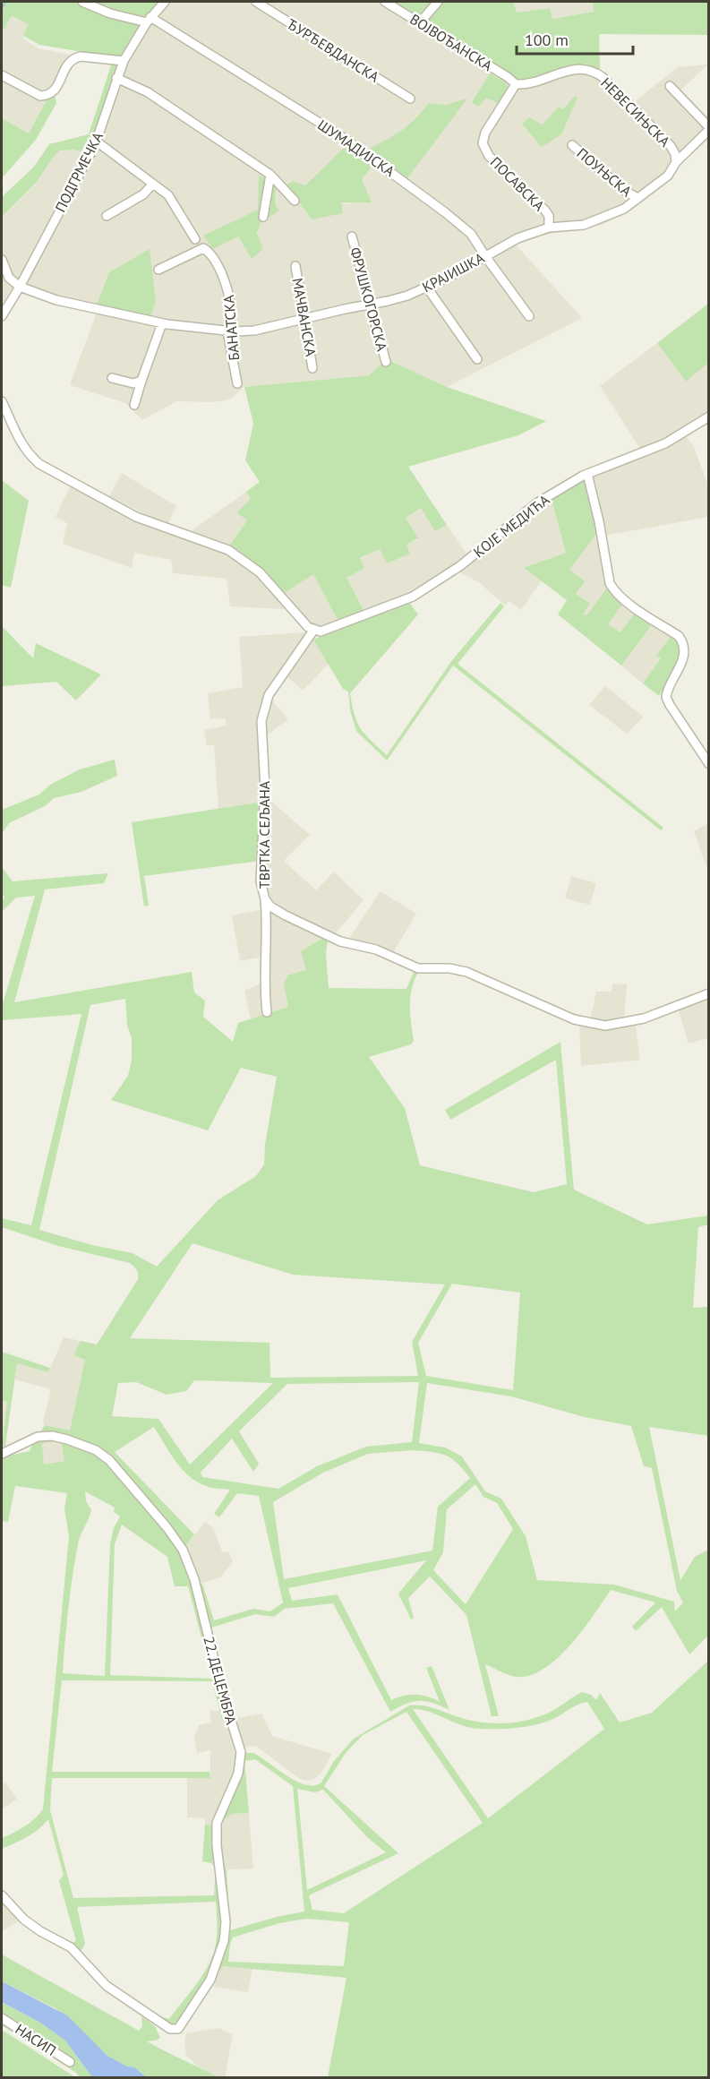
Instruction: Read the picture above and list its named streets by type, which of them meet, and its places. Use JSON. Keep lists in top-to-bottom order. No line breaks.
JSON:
{"streets":{"street":["ВОЈВОЂАНСКА","ЂУРЂЕВДАНСКА","НЕВЕСИЊСКА","ШУМАДИЈСКА","ПОДГРМЕЧКА","ПОУЊСКА","ПОСАВСКА","КРАЈИШКА","ФРУШКОГОРСКА","МАЧВАНСКА","БАНАТСКА","КОЈЕ МЕДИЋА","ТВРТКА СЕЉАНА","22. ДЕЦЕМБРА","НАСИП"]},"crossings":[["ВОЈВОЂАНСКА","НЕВЕСИЊСКА"],["ВОЈВОЂАНСКА","ПОСАВСКА"],["НЕВЕСИЊСКА","ПОСАВСКА"],["НЕВЕСИЊСКА","КРАЈИШКА"],["ШУМАДИЈСКА","ПОДГРМЕЧКА"],["ШУМАДИЈСКА","КРАЈИШКА"],["ПОДГРМЕЧКА","КРАЈИШКА"],["ПОУЊСКА","КРАЈИШКА"],["ПОСАВСКА","КРАЈИШКА"],["КРАЈИШКА","ФРУШКОГОРСКА"],["КРАЈИШКА","МАЧВАНСКА"],["КРАЈИШКА","БАНАТСКА"],["КОЈЕ МЕДИЋА","ТВРТКА СЕЉАНА"]],"scale_bar":"100 m"}
